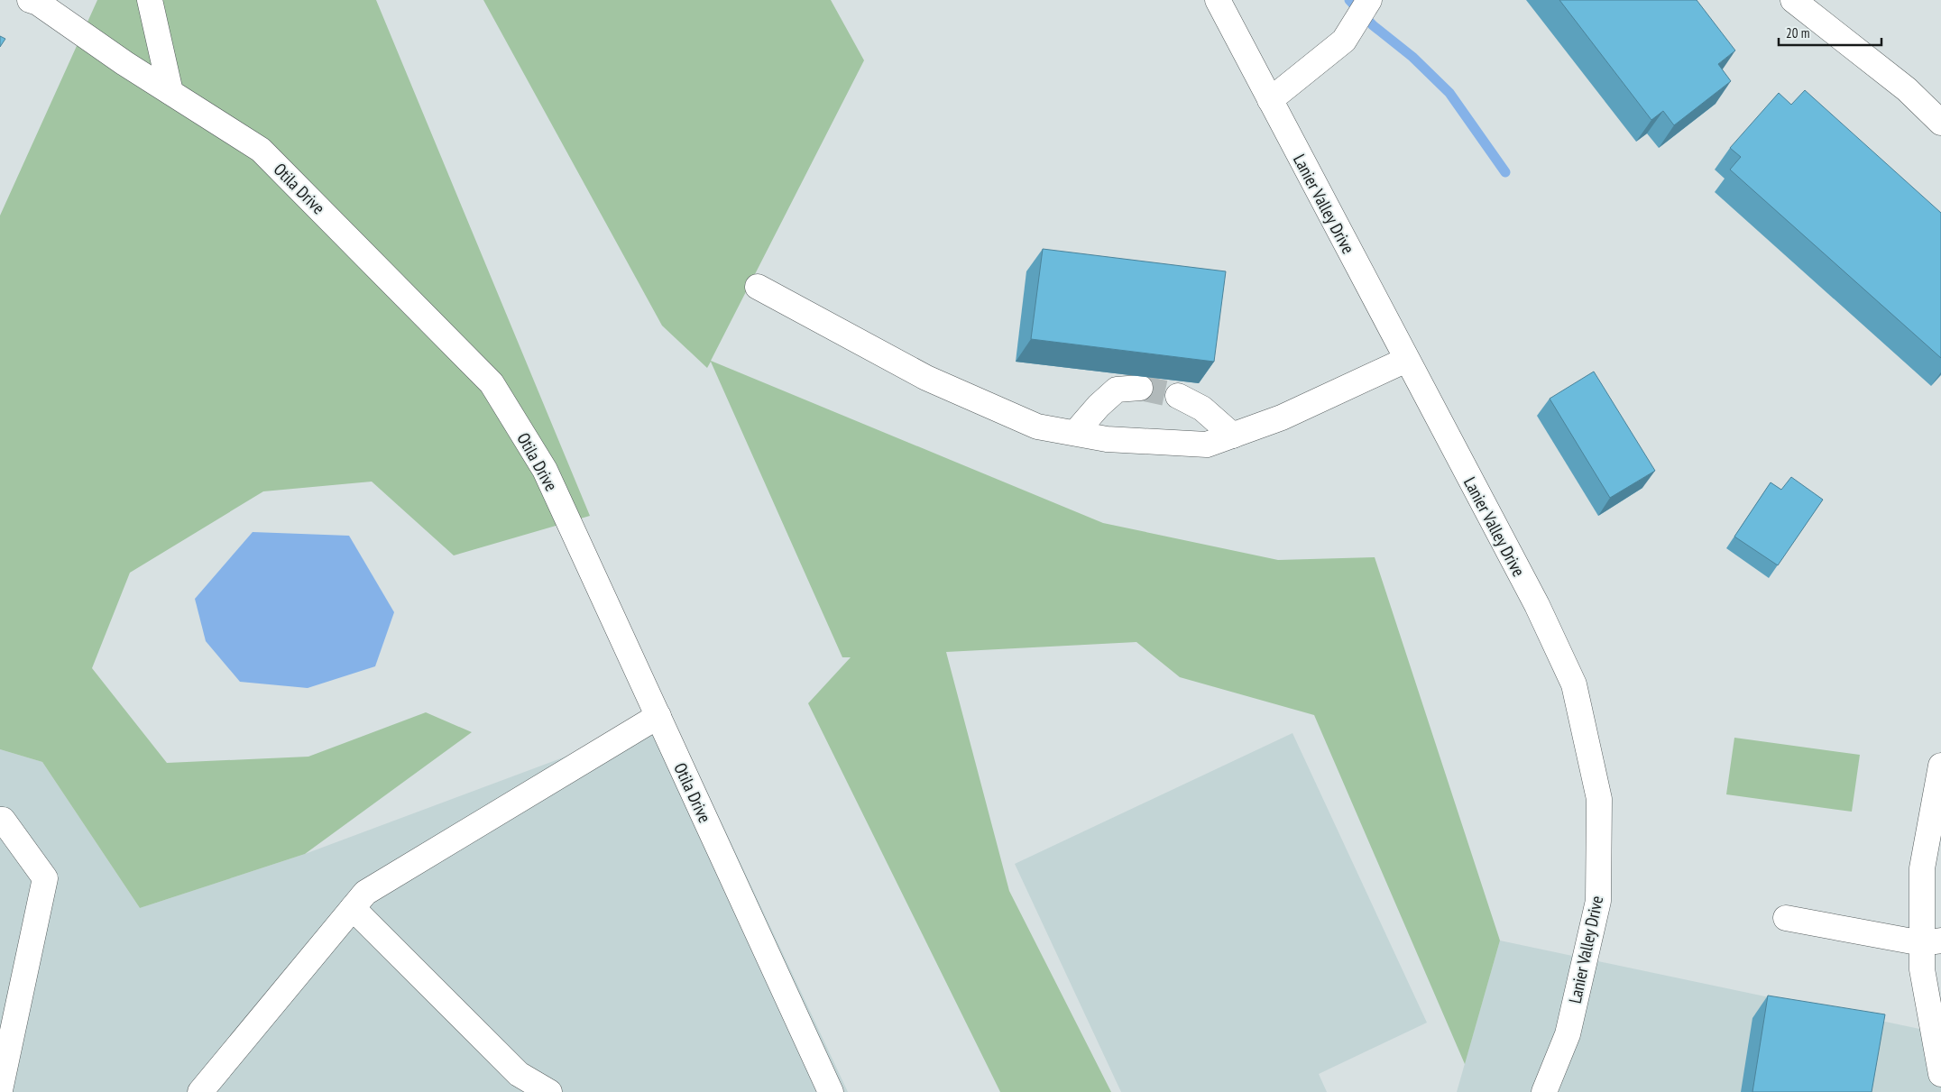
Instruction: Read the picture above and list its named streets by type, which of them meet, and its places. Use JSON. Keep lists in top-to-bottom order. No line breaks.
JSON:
{"streets":{"street":["Otila Drive","Lanier Valley Drive"]},"scale_bar":"20 m"}
